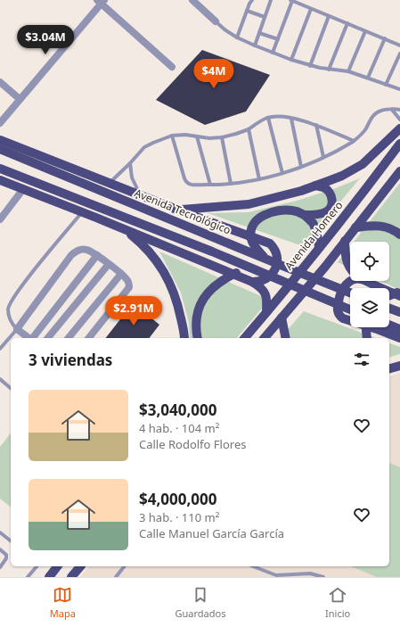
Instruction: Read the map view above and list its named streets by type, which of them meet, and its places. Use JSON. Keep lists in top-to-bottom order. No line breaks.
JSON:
{"streets":{"main road":["Avenida Tecnológico","Avenida Homero"]},"page":{"price":["$3.04M","$4M","$2.91M"],"heading":"3 viviendas","list":[{"name":"$3,040,000","note":"4 hab. · 104 m² · Calle Rodolfo Flores"},{"name":"$4,000,000","note":"3 hab. · 110 m² · Calle Manuel García García"}],"tabs":["Mapa","Guardados","Inicio"]}}
